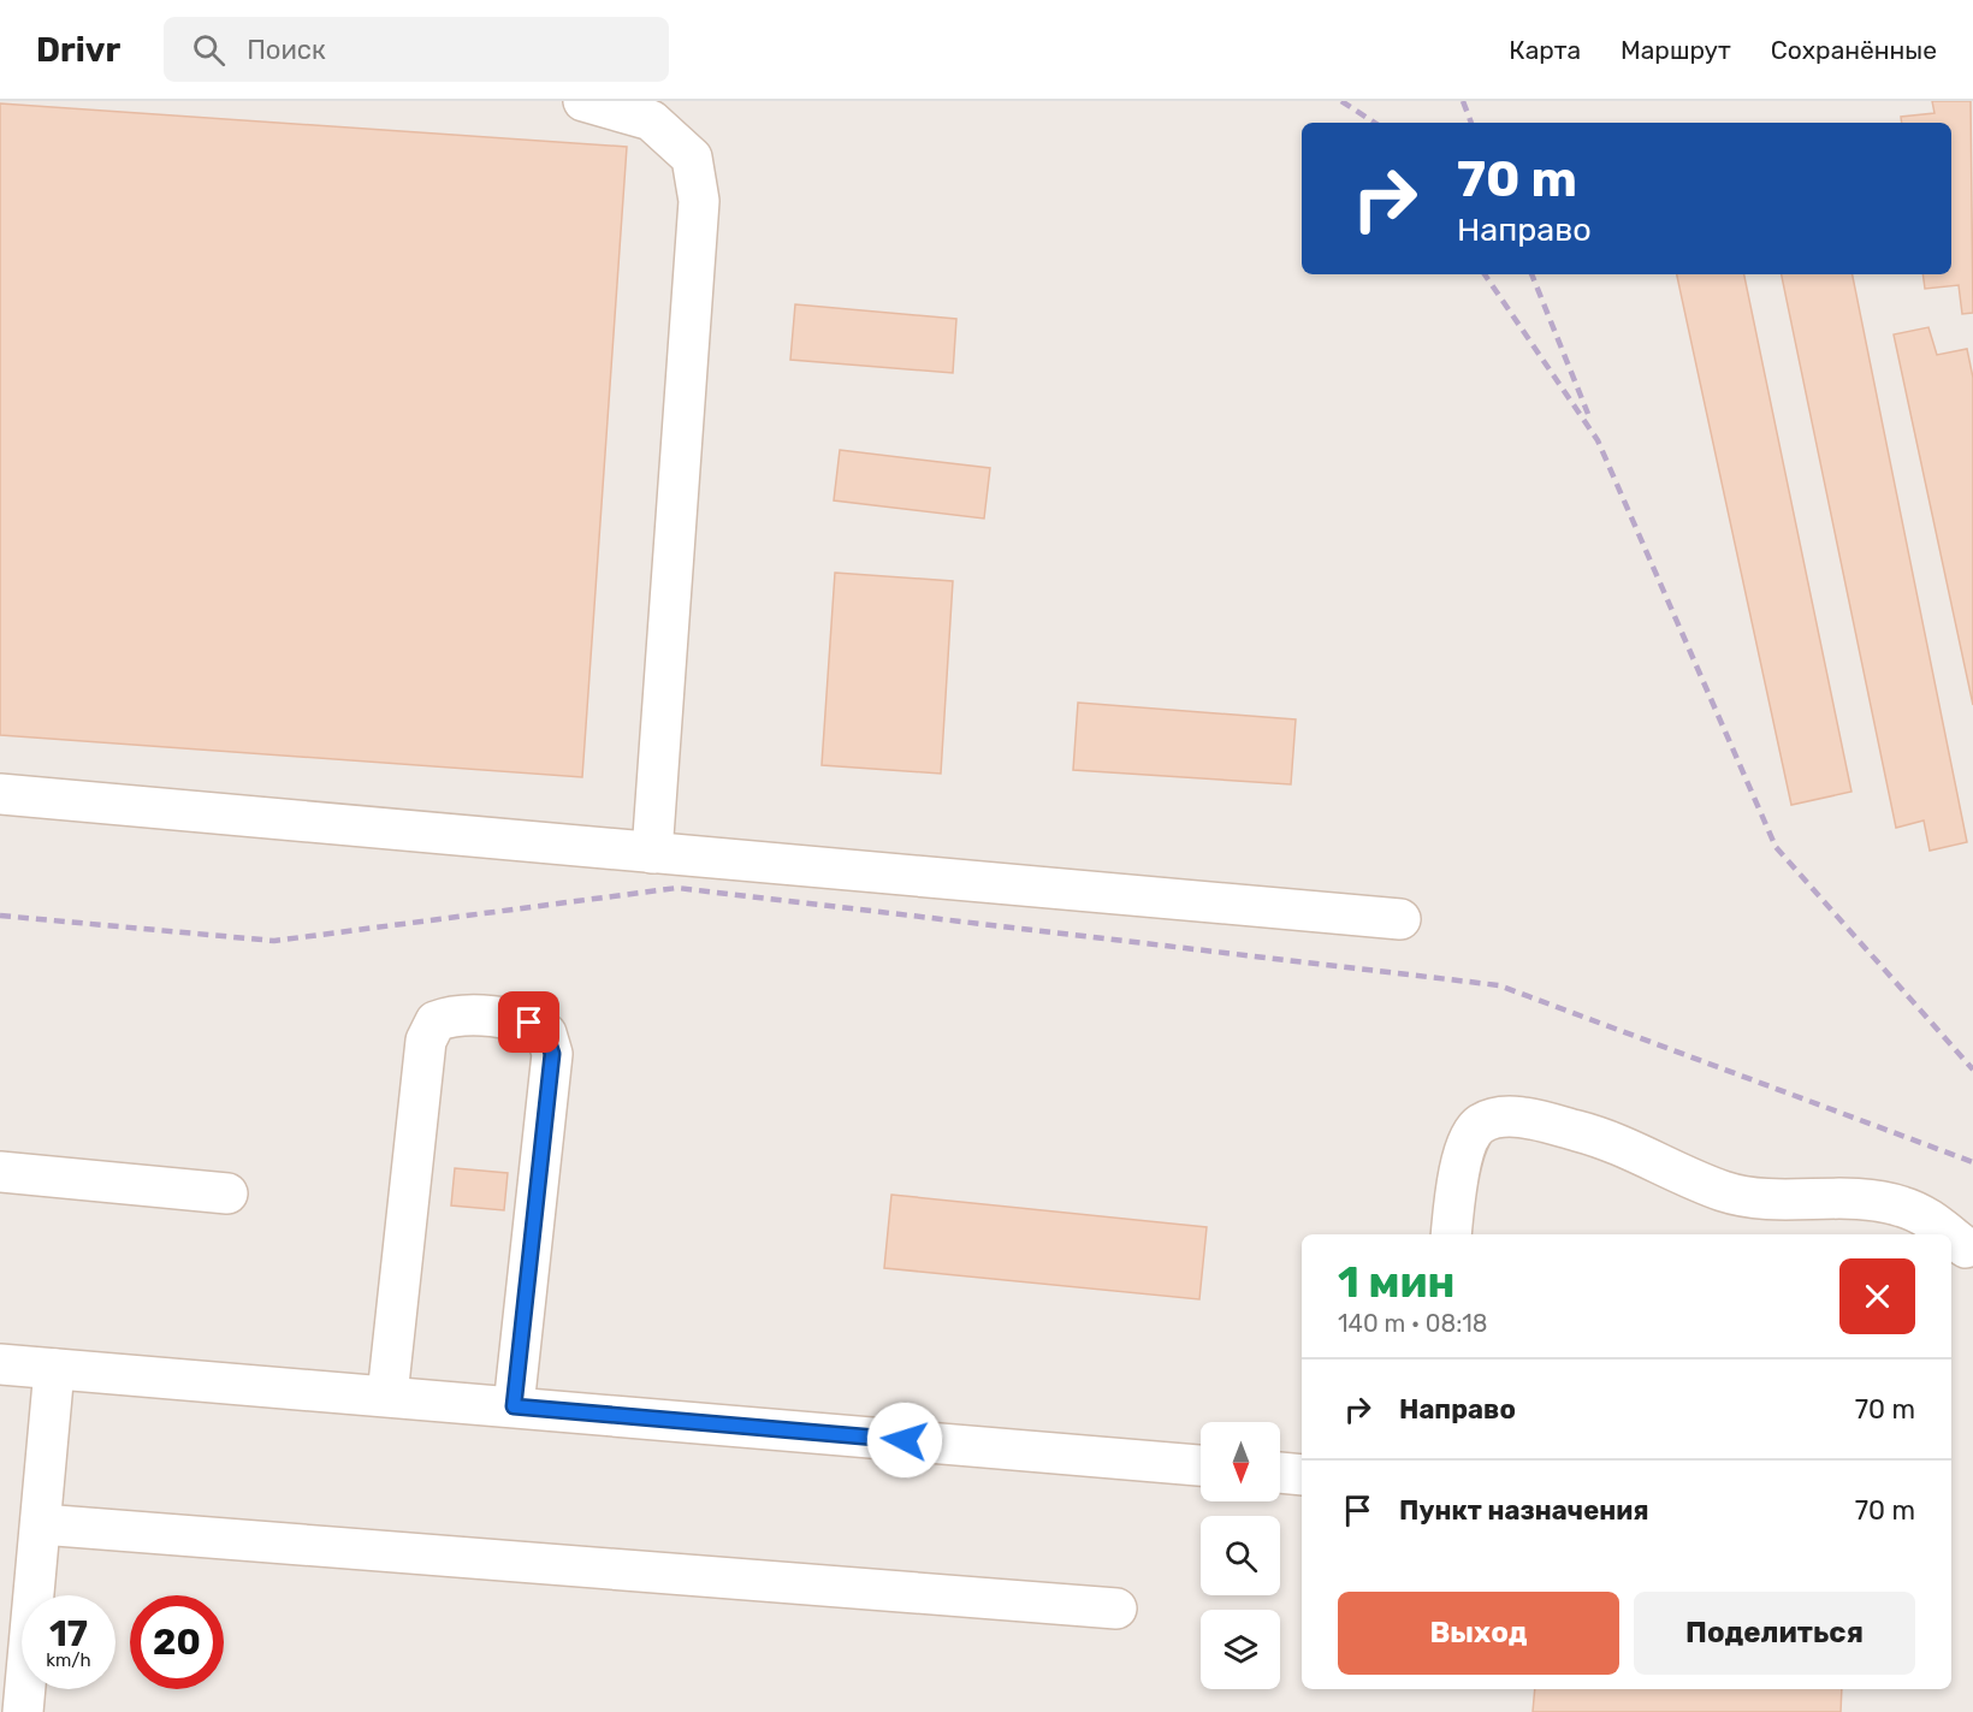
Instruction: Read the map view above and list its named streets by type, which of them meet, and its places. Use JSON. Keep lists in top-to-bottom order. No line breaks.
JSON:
{"north":"bottom","page":{"header":"Drivr","search":"Поиск","nav":["Карта","Маршрут","Сохранённые"],"turn":["70 m","Направо"],"heading":["1 мин","140 m · 08:18"],"list":[{"name":"Направо","value":"70 m"},{"name":"Пункт назначения","value":"70 m"}],"buttons":["Выход","Поделиться"],"speed":"17 km/h","limit":"20"}}
